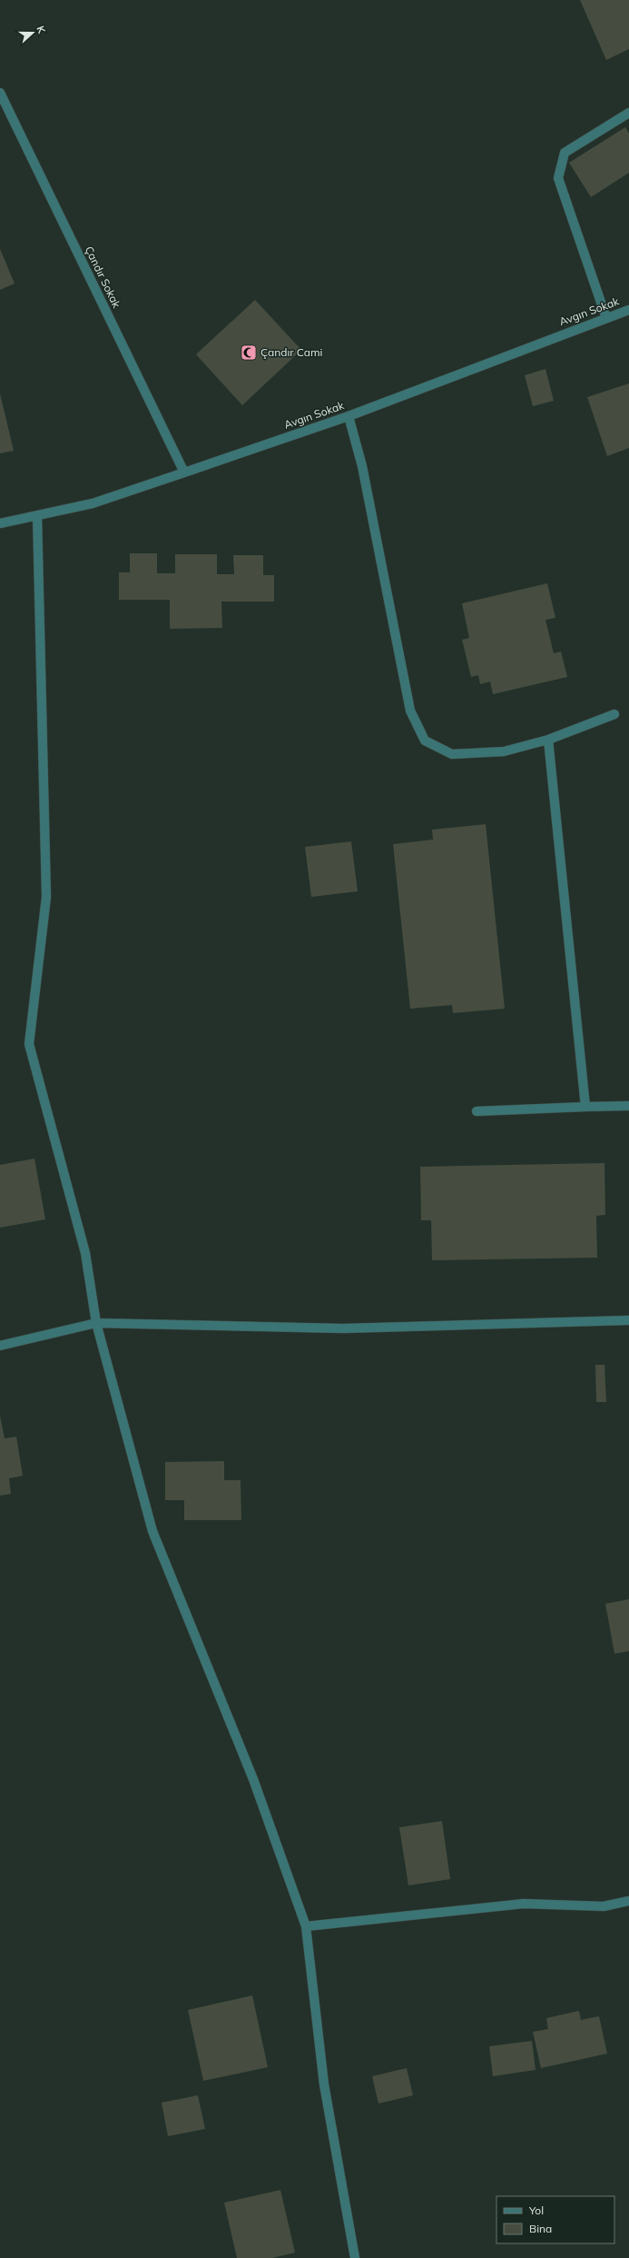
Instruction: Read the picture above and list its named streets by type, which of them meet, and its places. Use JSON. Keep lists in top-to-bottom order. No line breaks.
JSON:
{"streets":{"street":["Çandır Sokak","Avgın Sokak"]},"crossings":[["Çandır Sokak","Avgın Sokak"]],"places":{"mosque":["Çandır Cami"]},"legend":["Yol","Bina"],"north":"right"}
